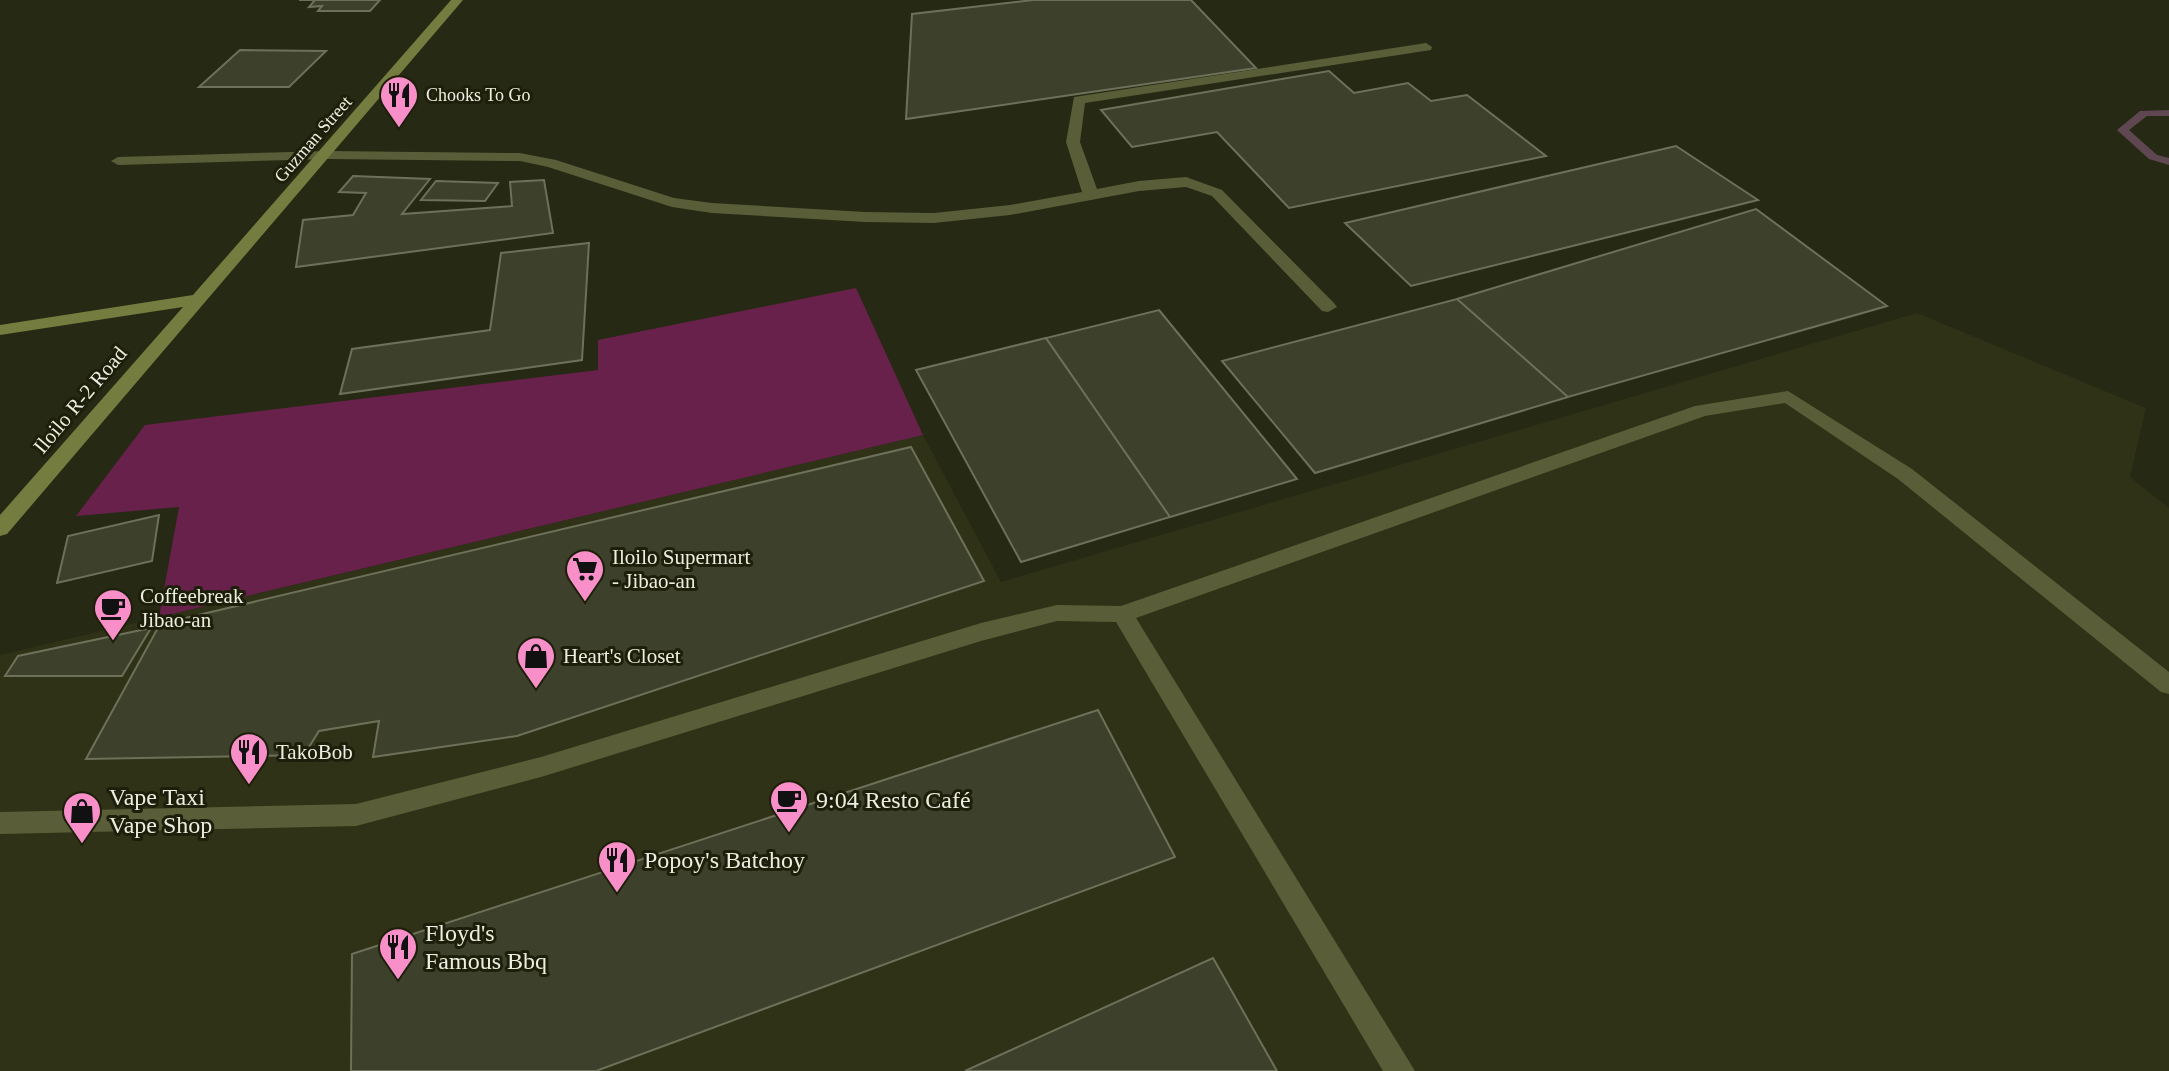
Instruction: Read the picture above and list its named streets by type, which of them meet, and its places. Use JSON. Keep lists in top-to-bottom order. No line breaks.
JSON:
{"streets":{"main road":["Guzman Street","Iloilo R-2 Road"]},"crossings":[["Guzman Street","Iloilo R-2 Road"]],"places":{"restaurant":["Chooks To Go","TakoBob","Popoy's Batchoy","Floyd's Famous Bbq"],"supermarket":["Iloilo Supermart - Jibao-an"],"cafe":["Coffeebreak Jibao-an","9:04 Resto Café"],"shop":["Heart's Closet","Vape Taxi Vape Shop"]}}
